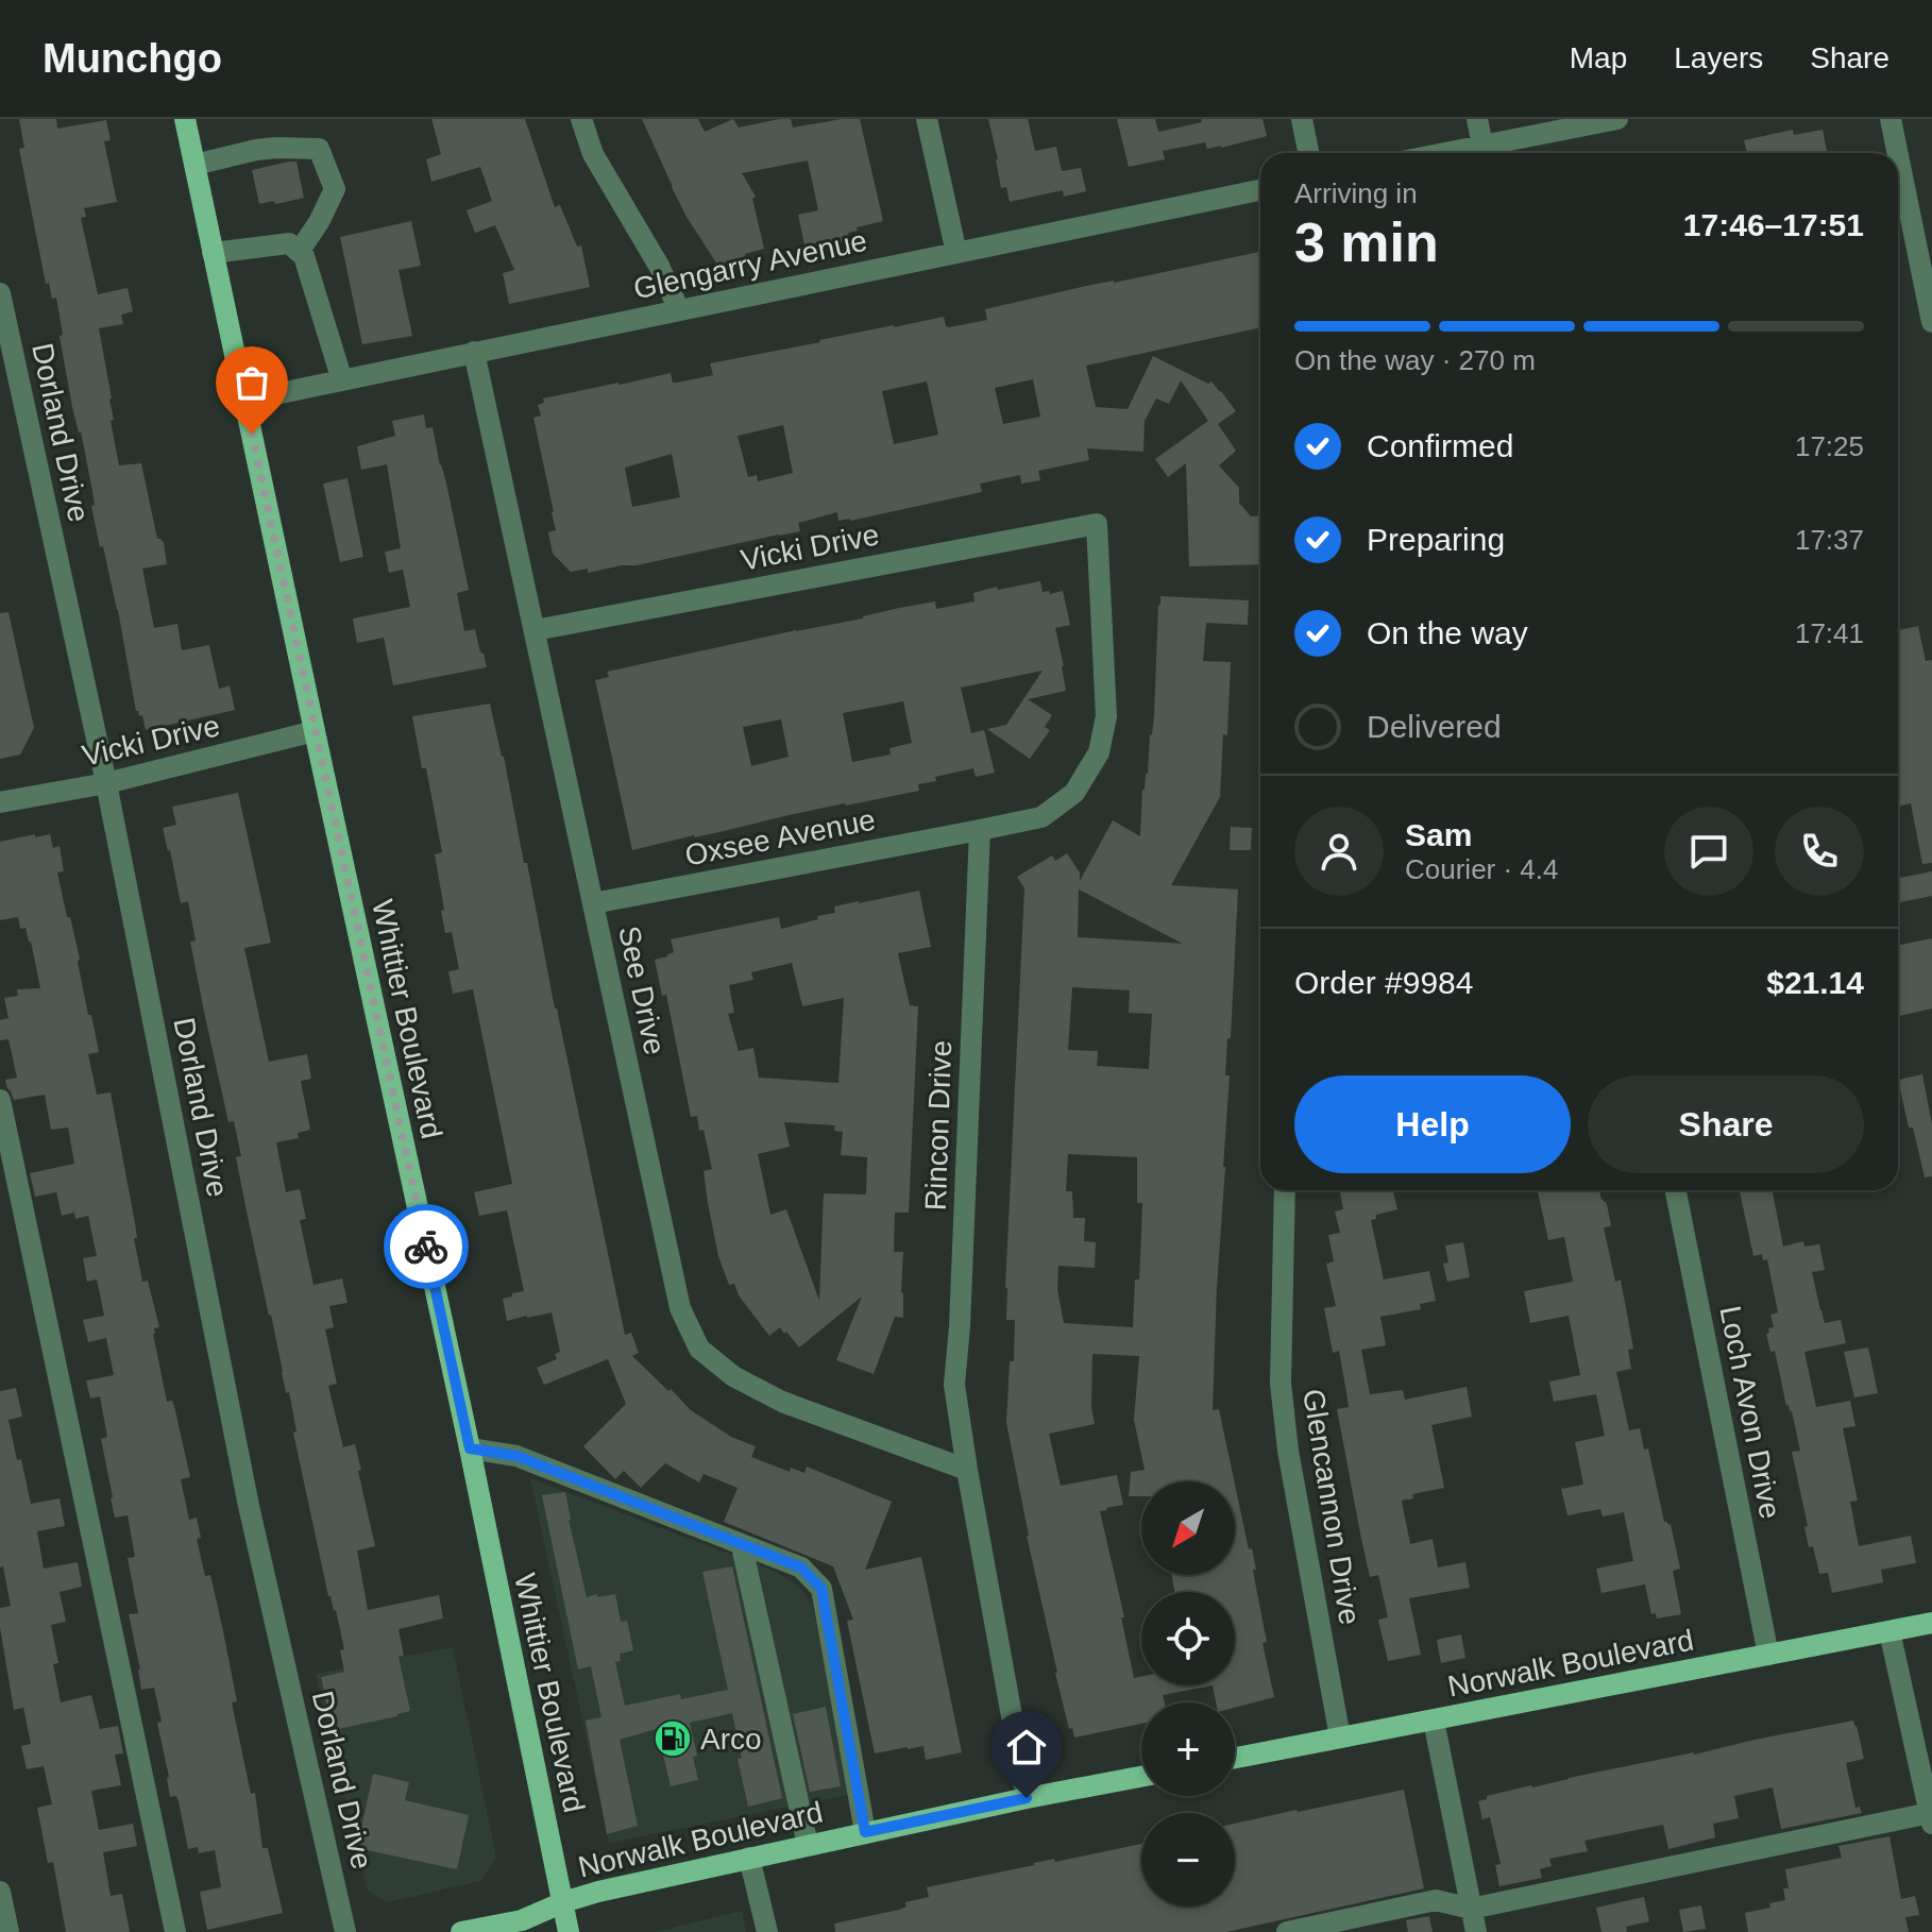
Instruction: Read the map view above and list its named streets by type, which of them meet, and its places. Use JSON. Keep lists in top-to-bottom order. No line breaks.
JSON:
{"streets":{"main road":["Whittier Boulevard","Norwalk Boulevard"],"street":["Glengarry Avenue","Dorland Drive","Vicki Drive","Oxsee Avenue","See Drive","Rincon Drive","Loch Avon Drive","Glencannon Drive"]},"crossings":[["Glengarry Avenue","See Drive"],["Glengarry Avenue","Whittier Boulevard"],["Dorland Drive","Vicki Drive"],["Vicki Drive","Oxsee Avenue"],["Vicki Drive","See Drive"],["Vicki Drive","Whittier Boulevard"],["Vicki Drive","Rincon Drive"],["Oxsee Avenue","See Drive"],["Oxsee Avenue","Rincon Drive"],["See Drive","Rincon Drive"],["Whittier Boulevard","Norwalk Boulevard"],["Rincon Drive","Norwalk Boulevard"],["Loch Avon Drive","Norwalk Boulevard"],["Glencannon Drive","Norwalk Boulevard"]],"places":{"fuel station":["Arco"]},"north":"bottom left","page":{"header":"Munchgo","nav":["Map","Layers","Share"],"heading":["3 min","Arriving in","17:46–17:51"],"panel":["Sam","Courier · 4.4","Order #9984","$21.14"],"bar":"On the way · 270 m","list":[["Confirmed","17:25"],["Preparing","17:37"],["On the way","17:41"],"Delivered"],"buttons":["Help","Share"],"map_buttons":["+","−"]}}
